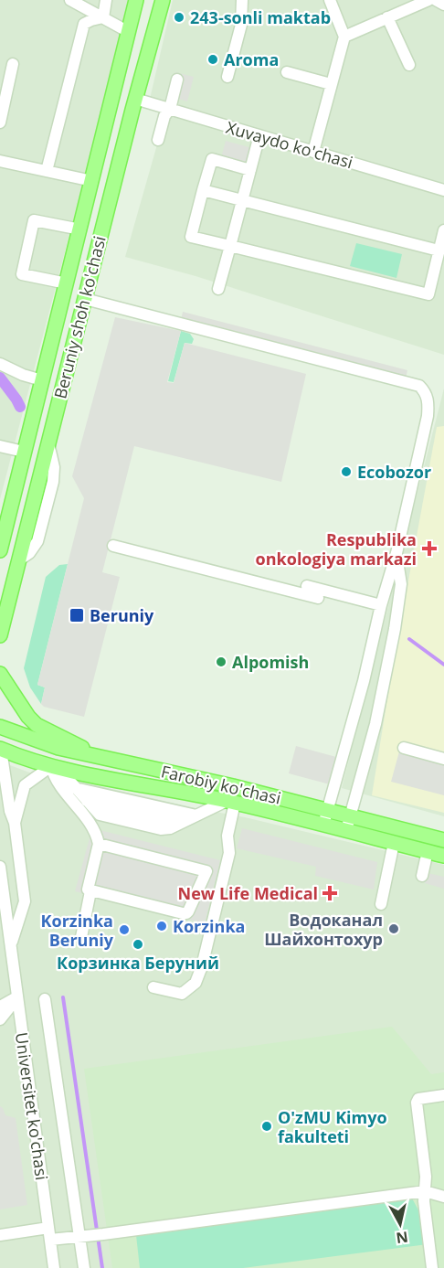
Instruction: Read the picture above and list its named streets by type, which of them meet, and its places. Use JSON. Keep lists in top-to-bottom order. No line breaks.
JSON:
{"streets":{"main road":["Beruniy shoh ko'chasi","Farobiy ko'chasi"],"street":["Xuvaydo ko'chasi","Universitet ko'chasi"]},"crossings":[["Xuvaydo ko'chasi","Beruniy shoh ko'chasi"],["Farobiy ko'chasi","Universitet ko'chasi"]],"places":{"other":["243-sonli maktab","Aroma","Ecobozor","Alpomish","Korzinka","Водоканал Шайхонтохур","Korzinka Beruniy","Корзинка Беруний","O'zMU Kimyo fakulteti"],"health":["Respublika onkologiya markazi","New Life Medical"],"transit":["Beruniy"]},"north":"bottom"}
